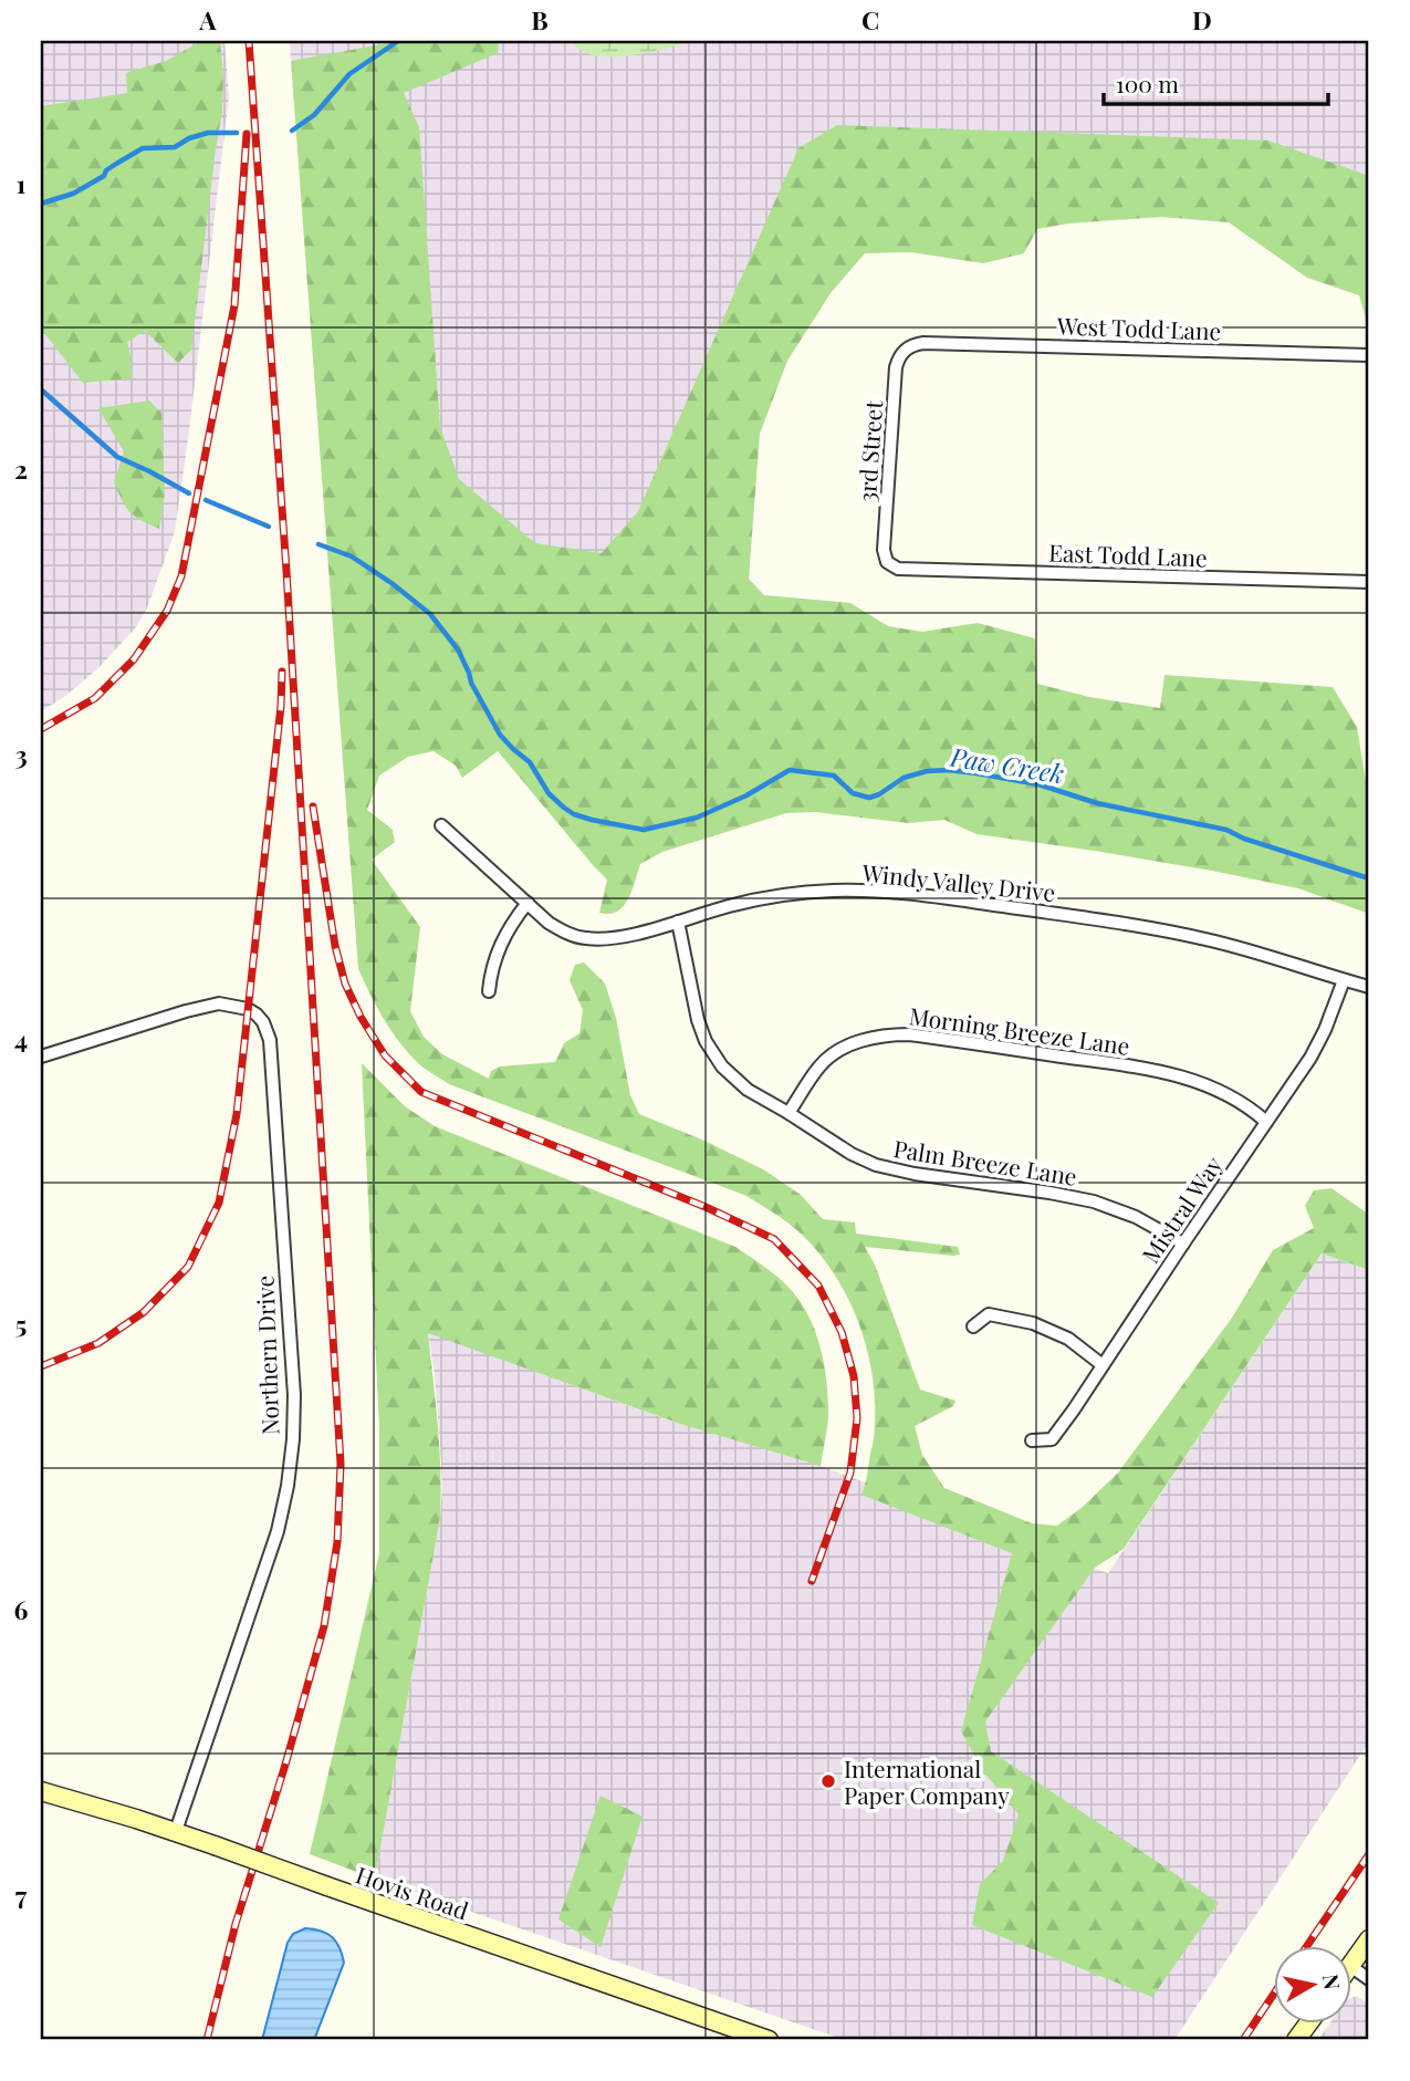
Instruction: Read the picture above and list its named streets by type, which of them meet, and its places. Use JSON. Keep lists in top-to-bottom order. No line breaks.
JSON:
{"streets":{"street":["West Todd Lane","3rd Street","East Todd Lane","Windy Valley Drive","Morning Breeze Lane","Palm Breeze Lane","Mistral Way","Northern Drive","Hovis Road"]},"crossings":[["West Todd Lane","3rd Street"],["3rd Street","East Todd Lane"],["Windy Valley Drive","Palm Breeze Lane"],["Windy Valley Drive","Mistral Way"],["Morning Breeze Lane","Palm Breeze Lane"],["Morning Breeze Lane","Mistral Way"],["Palm Breeze Lane","Mistral Way"],["Northern Drive","Hovis Road"]],"water":["Paw Creek"],"places":["International Paper Company"],"scale_bar":"100 m","north":"right","grid":{"columns":["A","B","C","D"],"rows":["1","2","3","4","5","6","7"]}}
